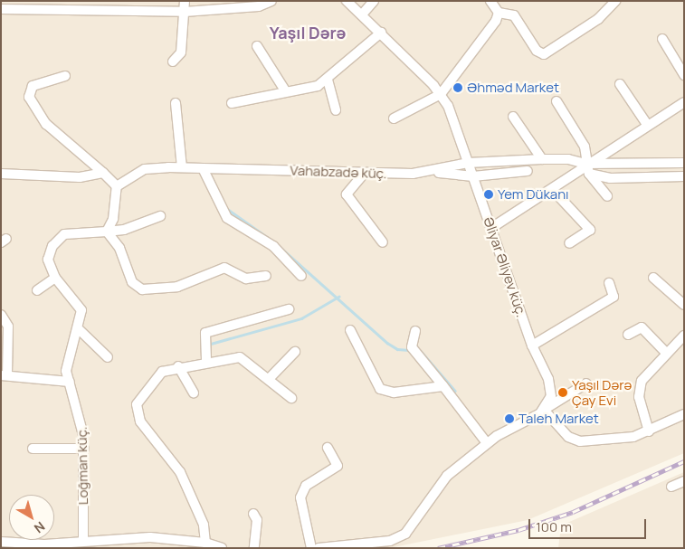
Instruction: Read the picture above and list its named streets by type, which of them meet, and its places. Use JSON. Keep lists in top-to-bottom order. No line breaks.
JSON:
{"streets":{"street":["Vahabzadə küç.","Əliyar Əliyev küç.","Loğman küç."]},"crossings":[["Vahabzadə küç.","Əliyar Əliyev küç."]],"districts":["Yaşıl Dərə"],"places":["Əhməd Market","Yem Dükanı","Yaşıl Dərə Çay Evi","Taleh Market"],"scale_bar":"100 m","north":"bottom right"}
